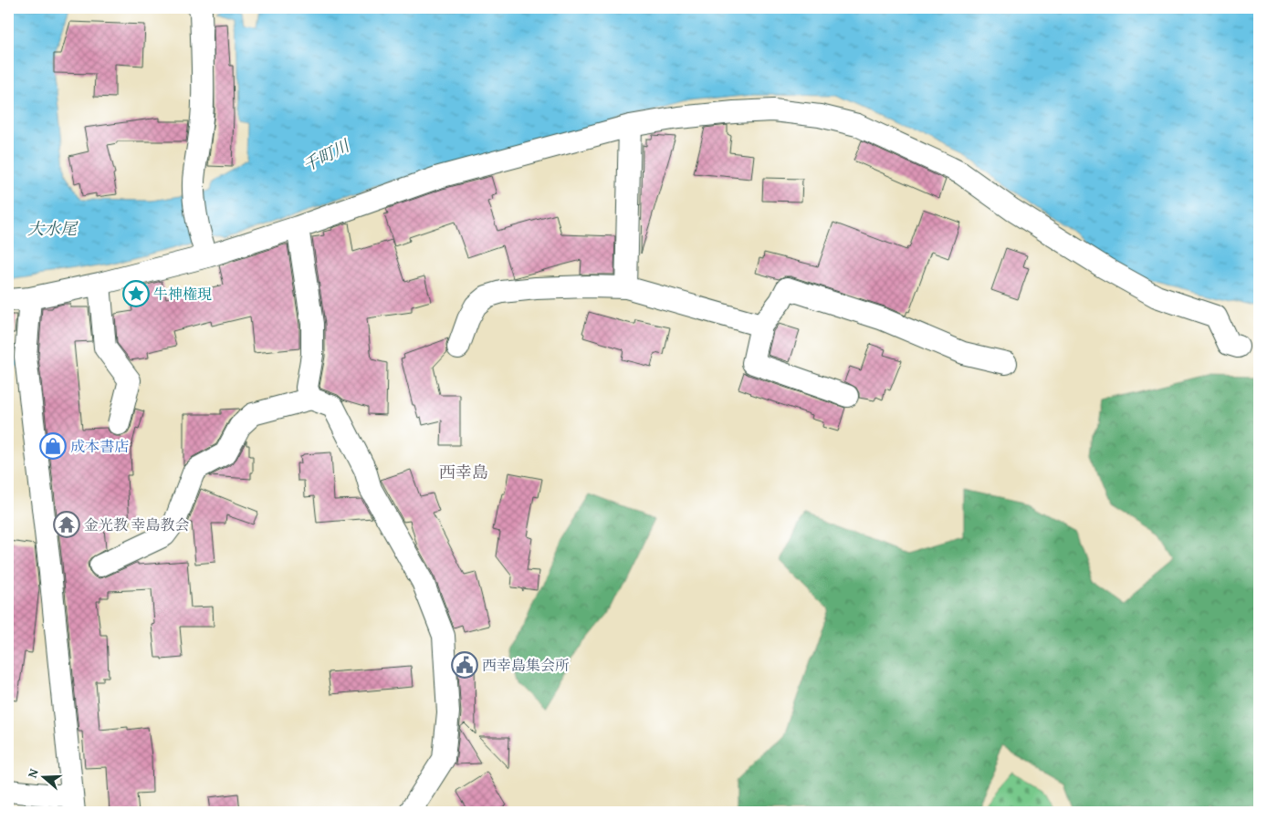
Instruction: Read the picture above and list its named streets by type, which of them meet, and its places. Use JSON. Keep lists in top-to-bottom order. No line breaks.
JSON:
{"districts":["西幸島"],"water":["千町川","大水尾"],"places":{"place":["牛神権現"],"shop":["成本書店"],"temple":["金光教 幸島教会"],"public building":["西幸島集会所"]},"north":"left"}
